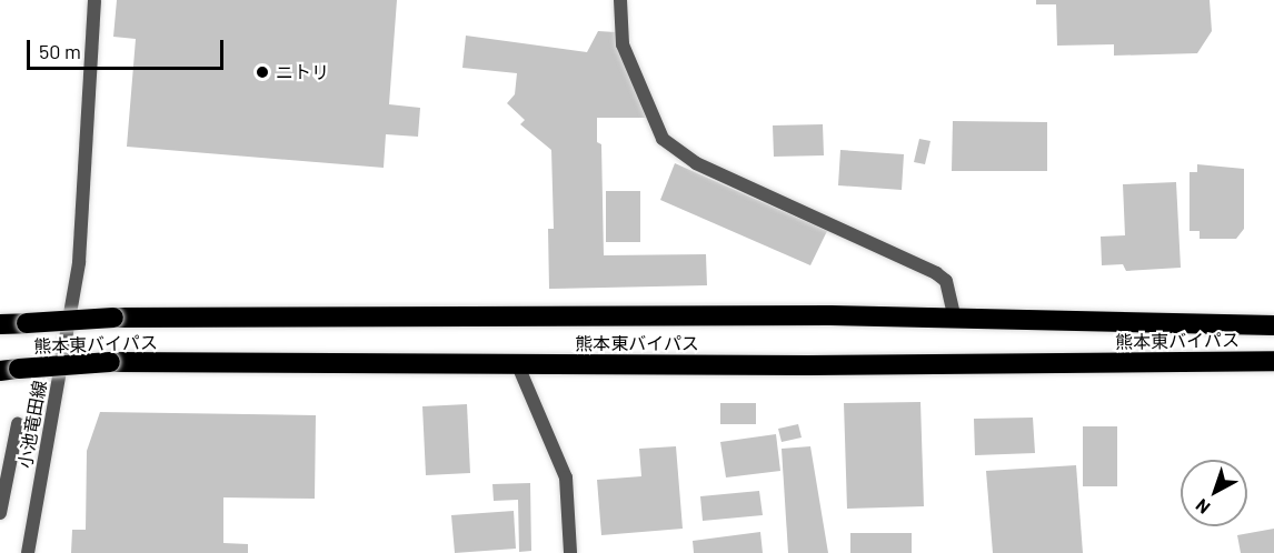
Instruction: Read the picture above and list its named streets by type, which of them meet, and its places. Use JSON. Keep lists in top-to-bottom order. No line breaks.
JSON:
{"streets":{"highway":["熊本東バイパス"],"street":["小池竜田線"]},"places":["ニトリ"],"scale_bar":"50 m","north":"bottom left"}
